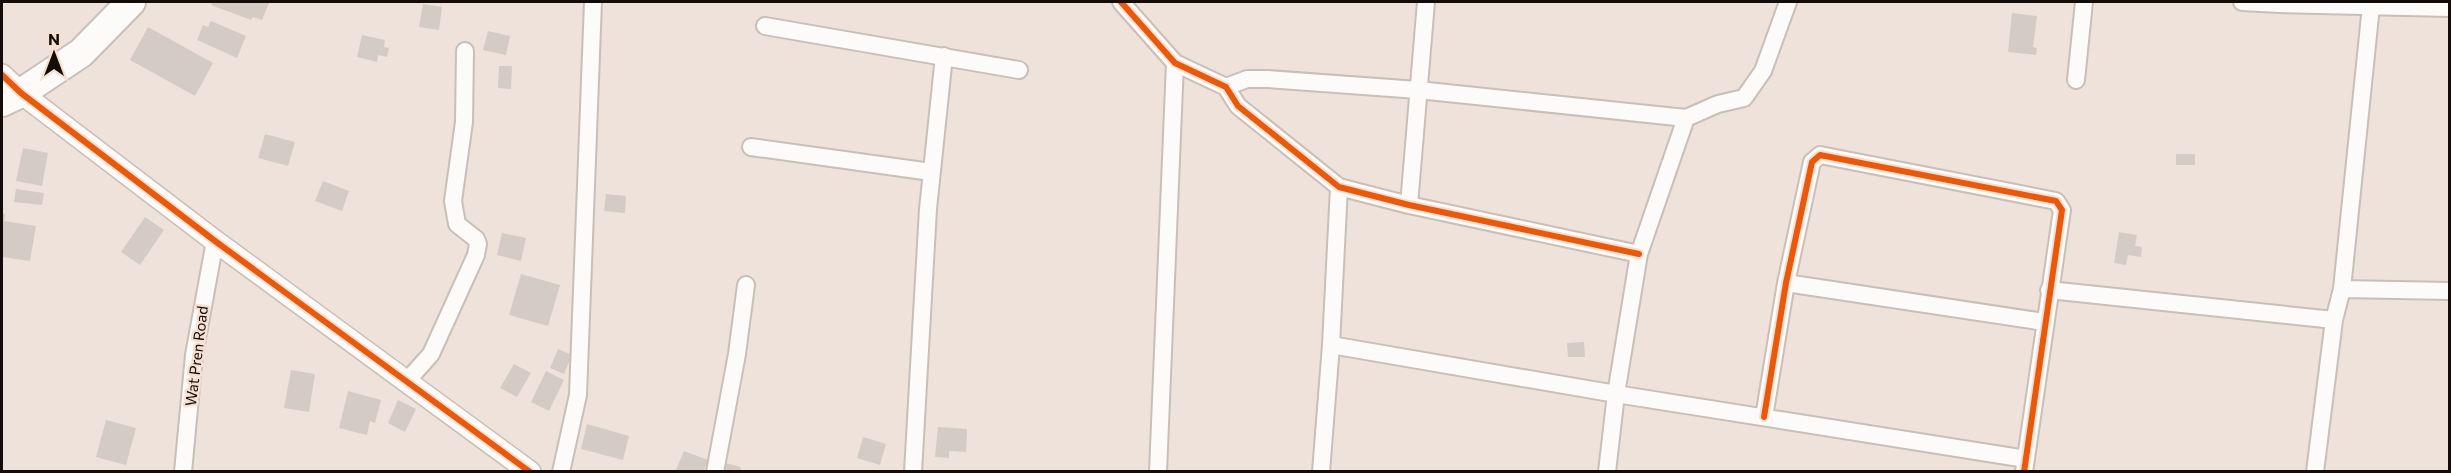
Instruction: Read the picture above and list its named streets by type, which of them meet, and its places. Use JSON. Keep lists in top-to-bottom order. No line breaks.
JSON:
{"streets":{"street":["Wat Pren Road"]},"north":"top"}
